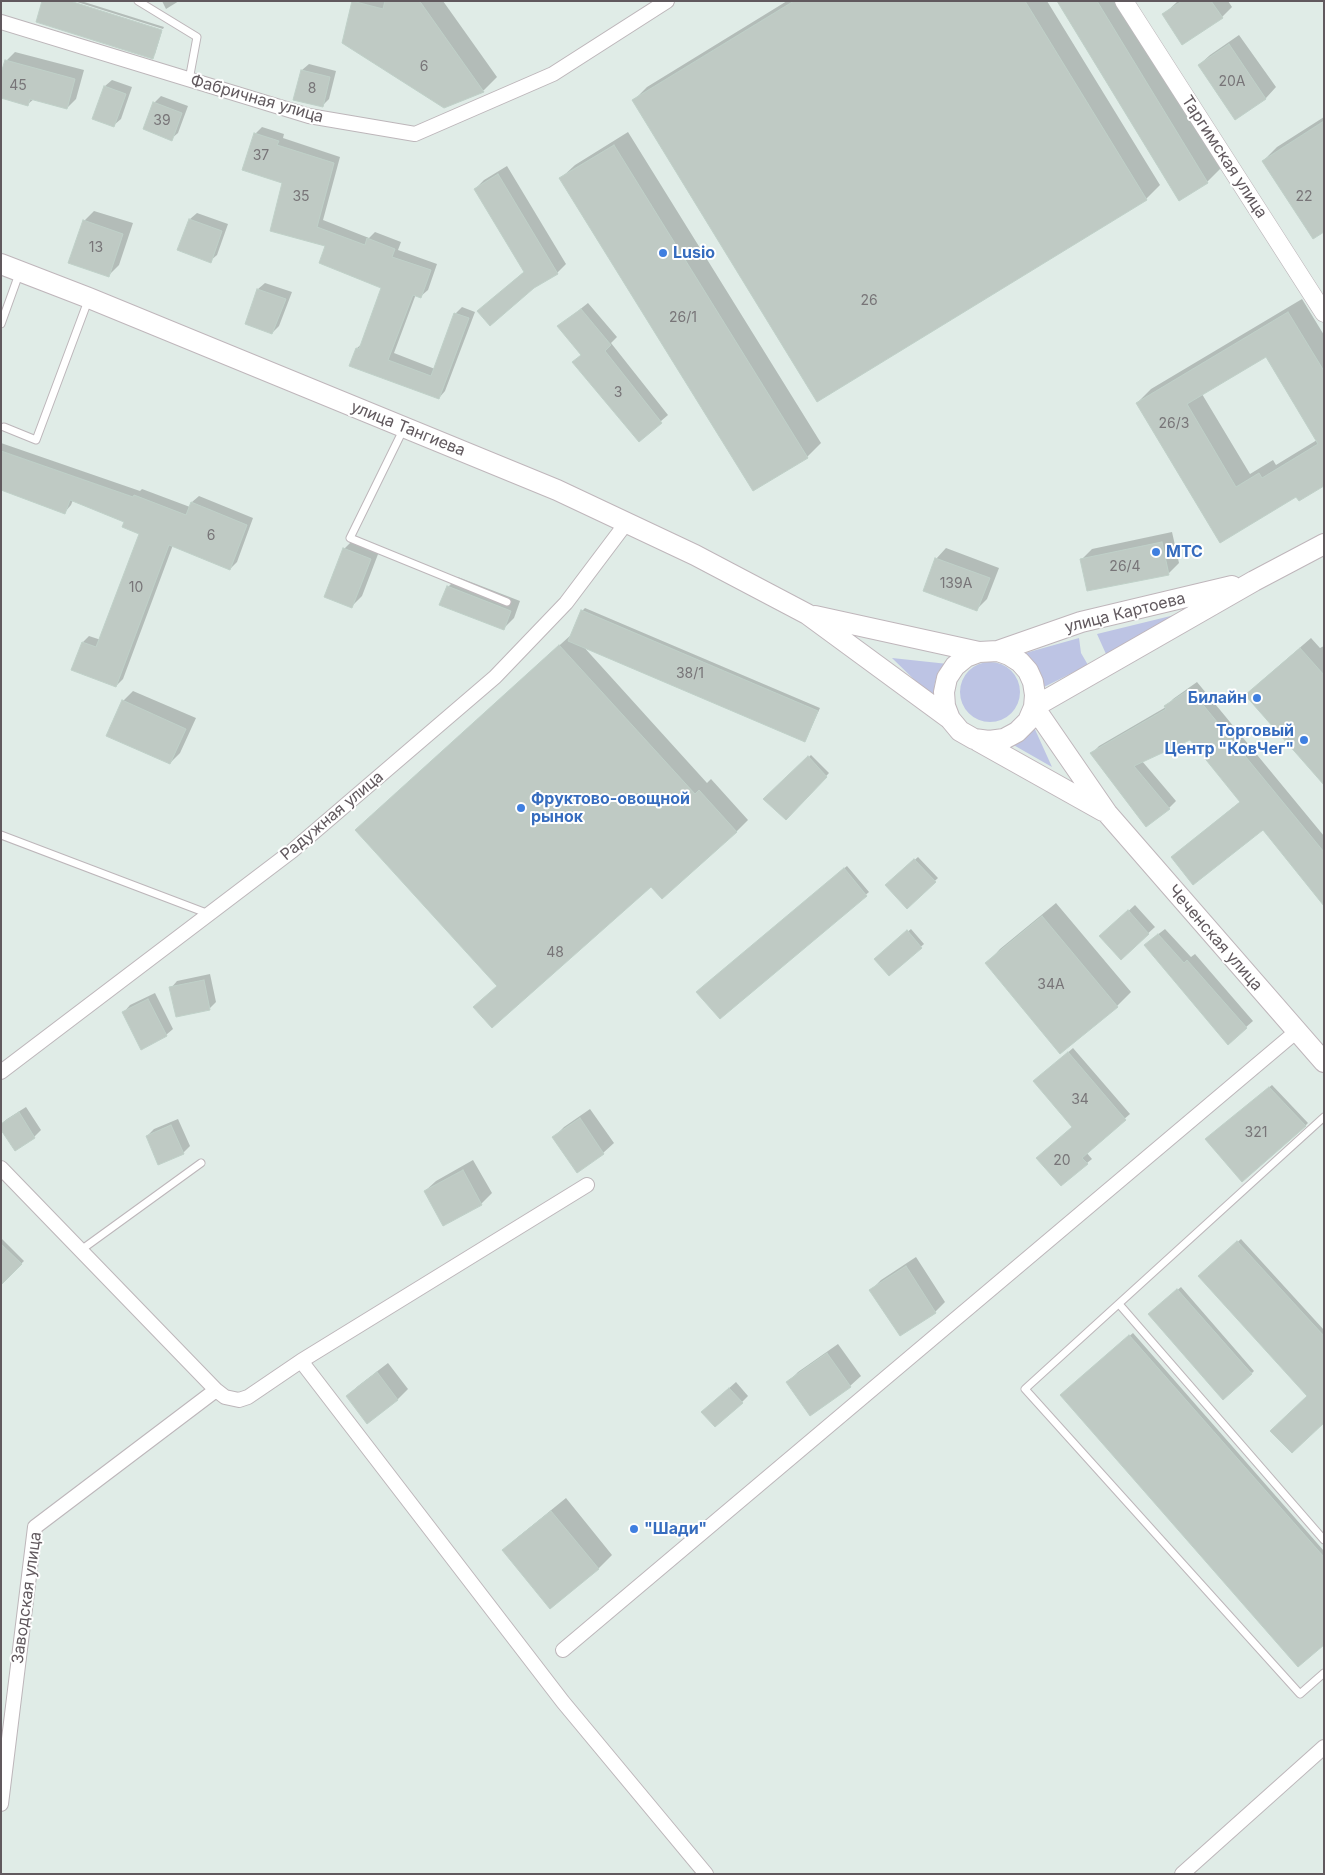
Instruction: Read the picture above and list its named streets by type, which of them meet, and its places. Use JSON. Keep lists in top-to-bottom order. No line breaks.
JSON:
{"streets":{"main road":["улица Тангиева","улица Картоева","Чеченская улица"],"street":["Фабричная улица","Таргимская улица","Радужная улица","Заводская улица"]},"crossings":[["улица Тангиева","Радужная улица"],["улица Картоева","Чеченская улица"]],"places":["Lusio","МТС","Билайн","Торговый Центр \"КовЧег\"","Фруктово-овощной рынок","\"Шади\""],"house_numbers":["6","20А","45","8","39","37","35","22","13","26","26/1","3","26/3","6","26/4","139А","10","38/1","48","34А","34","321","20"]}
